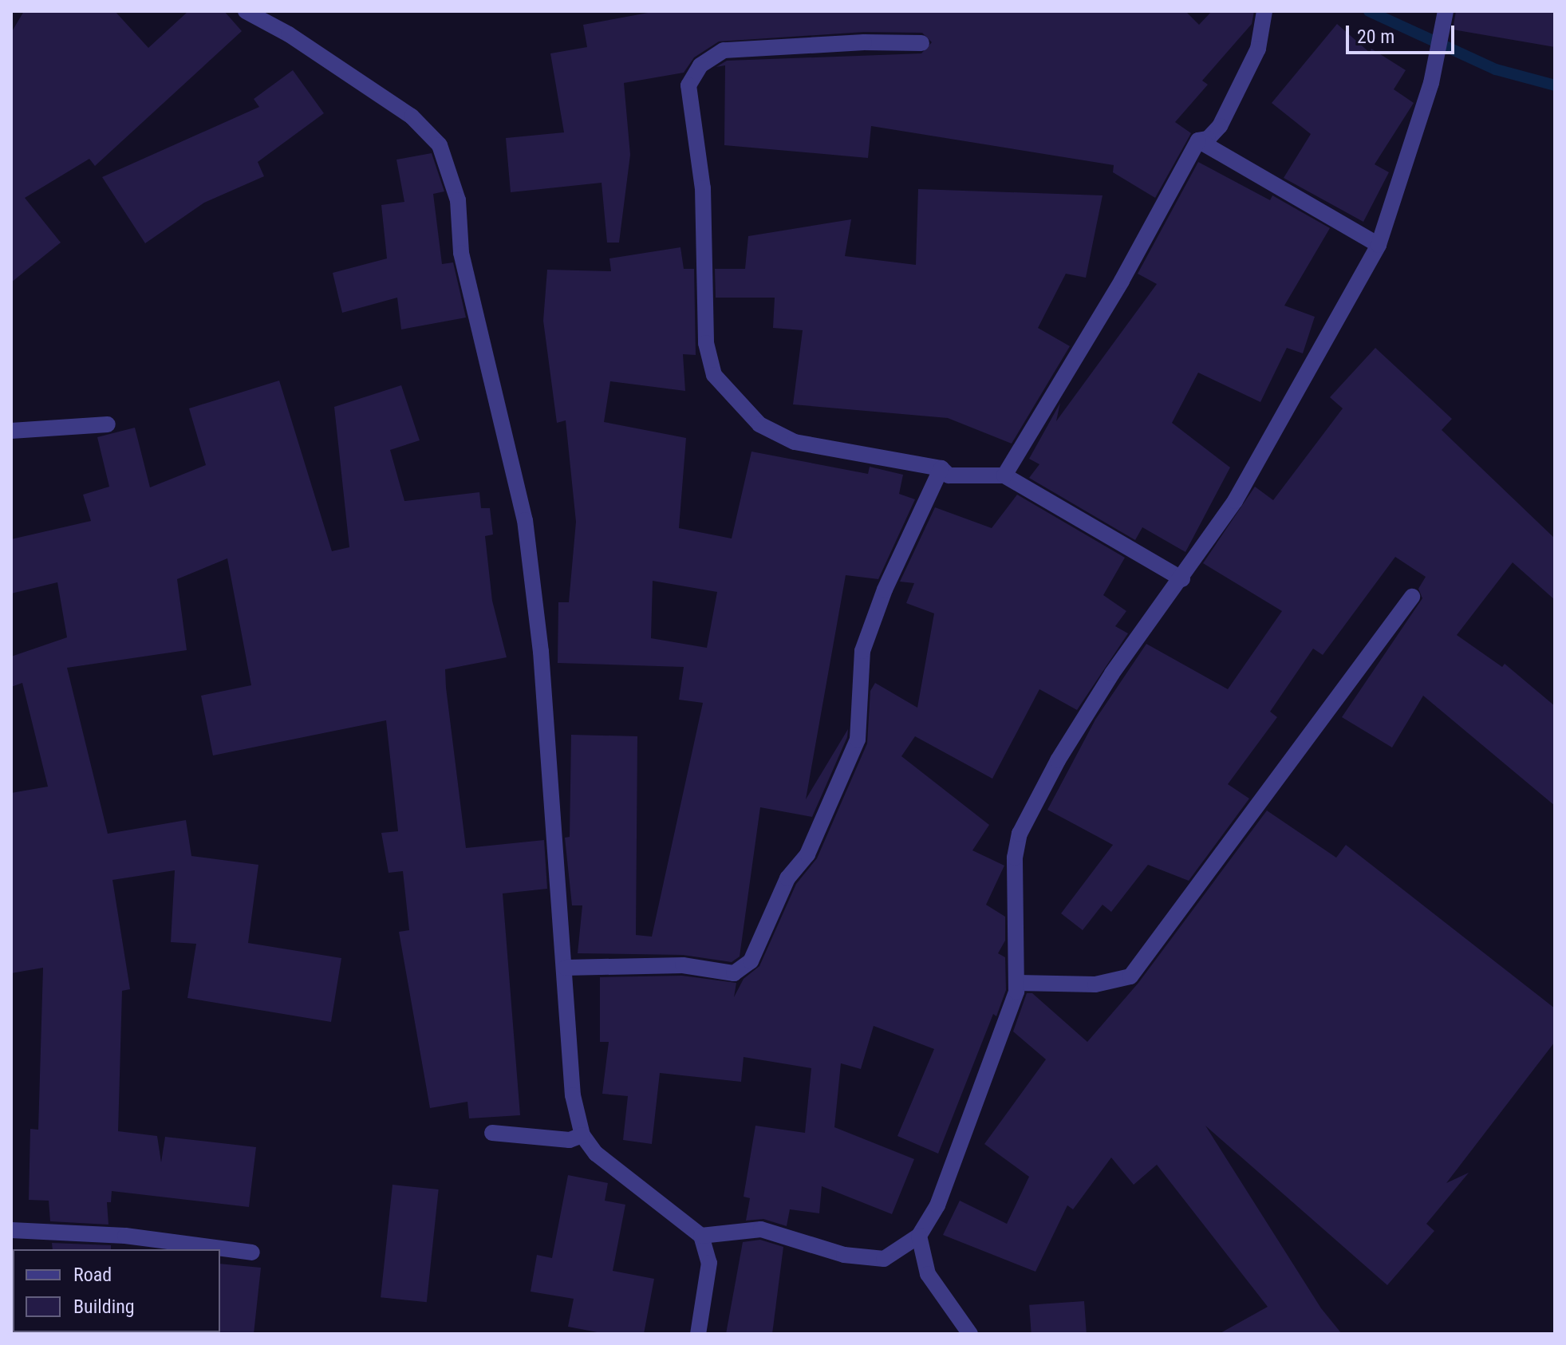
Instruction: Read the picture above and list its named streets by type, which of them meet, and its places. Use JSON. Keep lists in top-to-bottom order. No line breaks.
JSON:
{"legend":["Road","Building"],"scale_bar":"20 m"}
